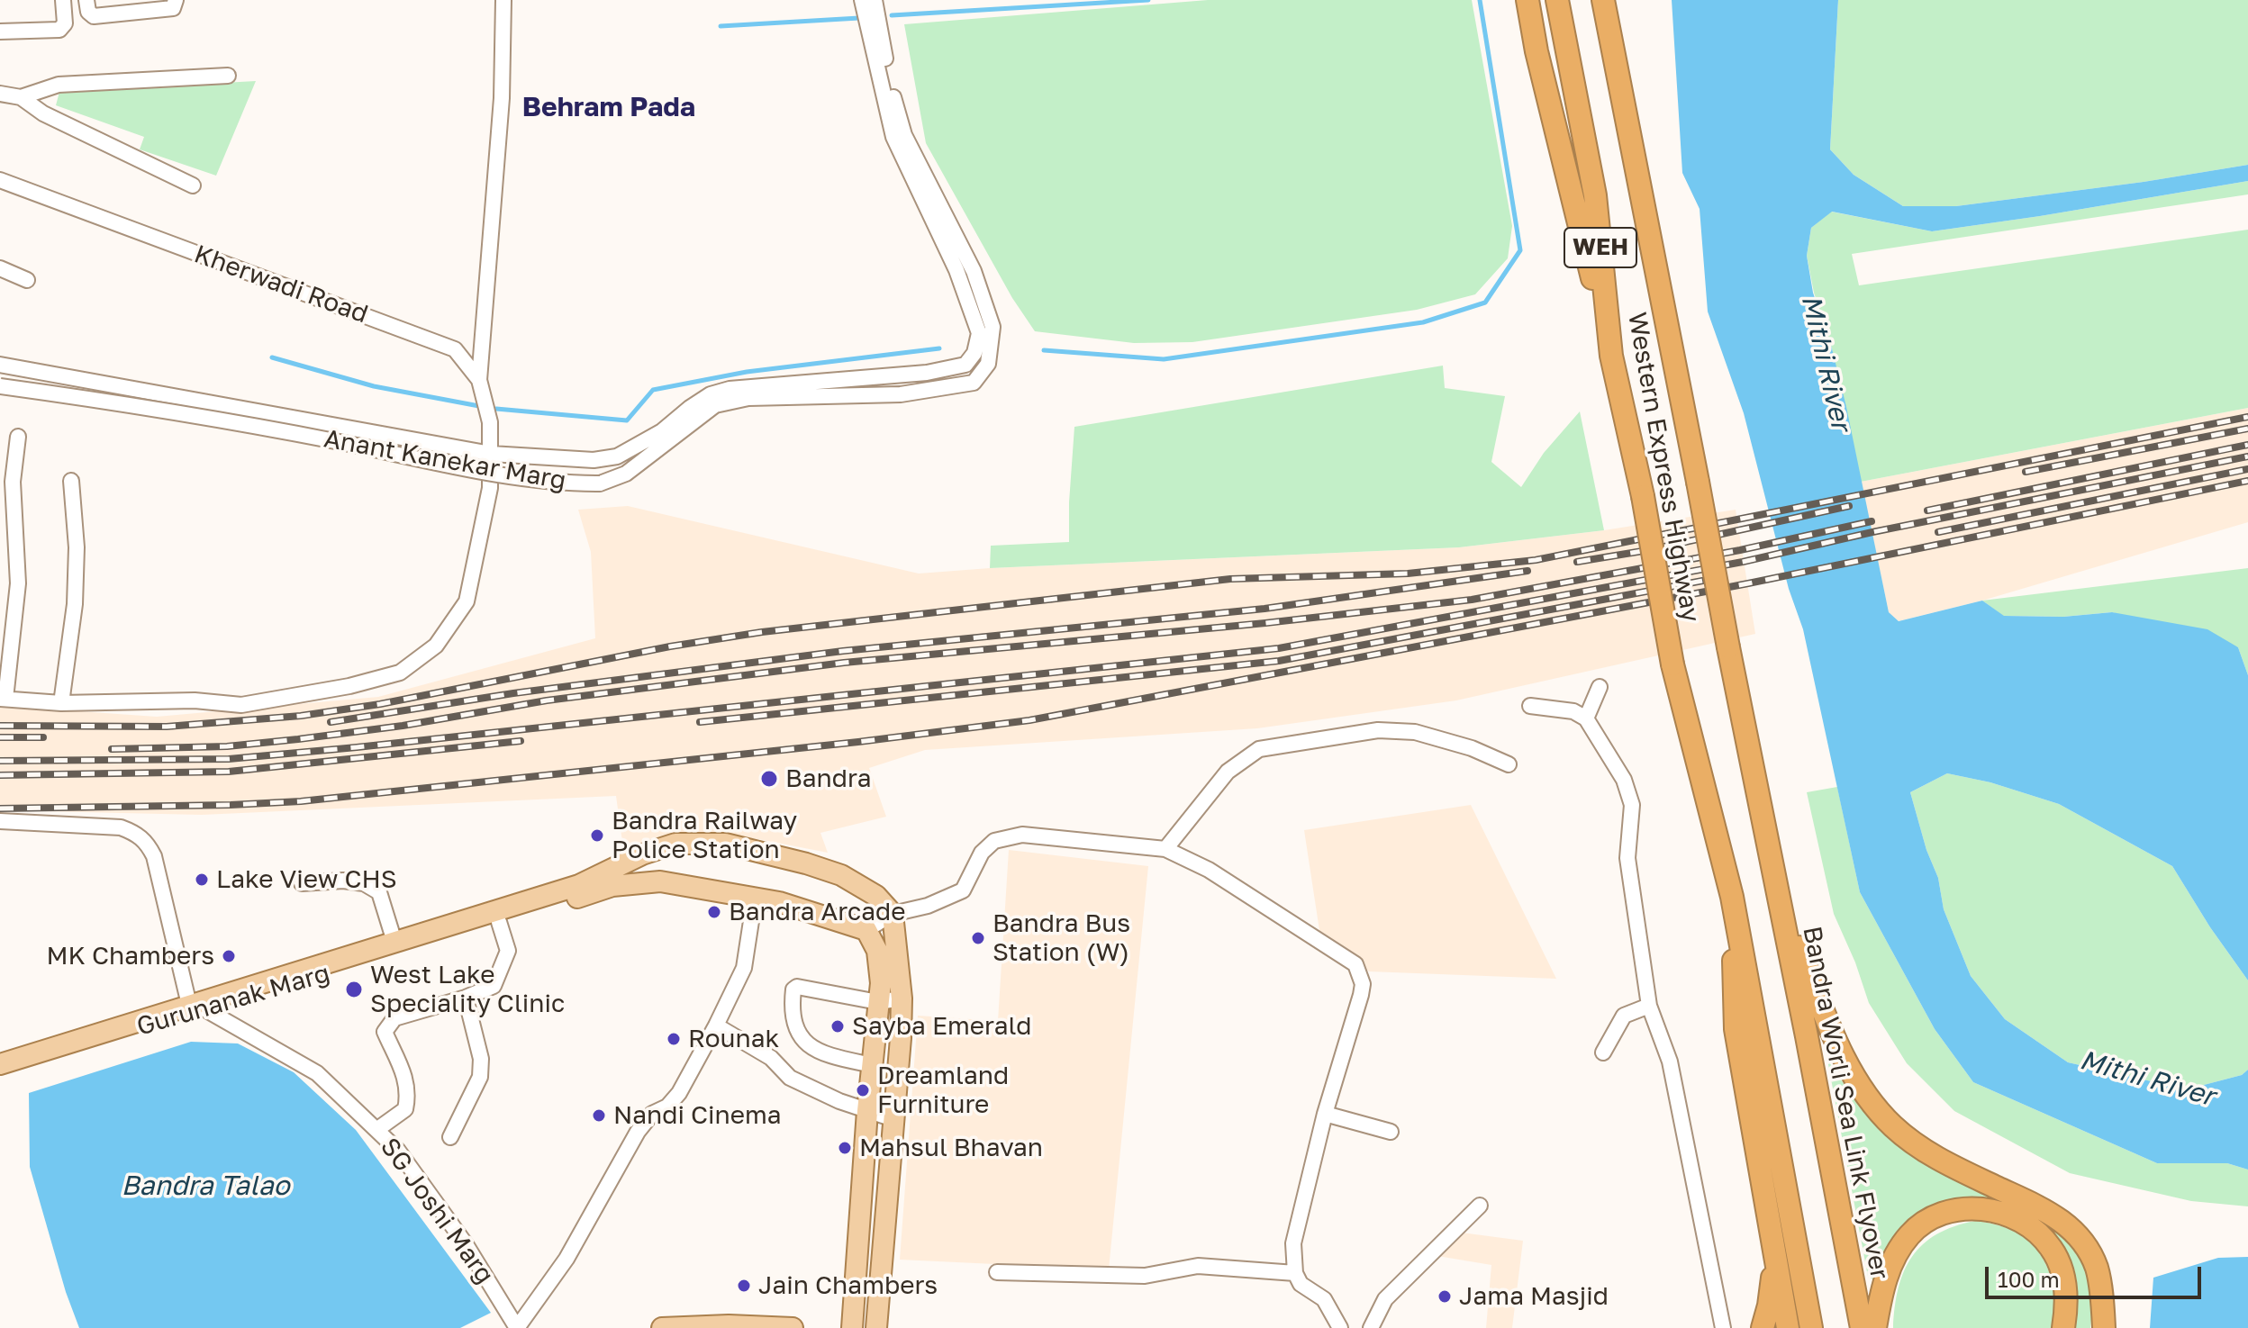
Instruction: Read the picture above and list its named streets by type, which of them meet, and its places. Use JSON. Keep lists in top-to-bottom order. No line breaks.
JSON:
{"streets":{"highway":["WEH","Western Express Highway","Bandra Worli Sea Link Flyover"],"main road":["Gurunanak Marg"],"street":["Kherwadi Road","Anant Kanekar Marg","SG Joshi Marg"]},"crossings":[["Kherwadi Road","Anant Kanekar Marg"],["Western Express Highway","Bandra Worli Sea Link Flyover"],["Gurunanak Marg","SG Joshi Marg"]],"districts":["Behram Pada"],"water":["Mithi River","Bandra Talao"],"places":["Bandra","Bandra Railway Police Station","Lake View CHS","Bandra Arcade","Bandra Bus Station (W)","MK Chambers","West Lake Speciality Clinic","Sayba Emerald","Rounak","Dreamland Furniture","Nandi Cinema","Mahsul Bhavan","Jain Chambers","Jama Masjid"],"scale_bar":"100 m"}
